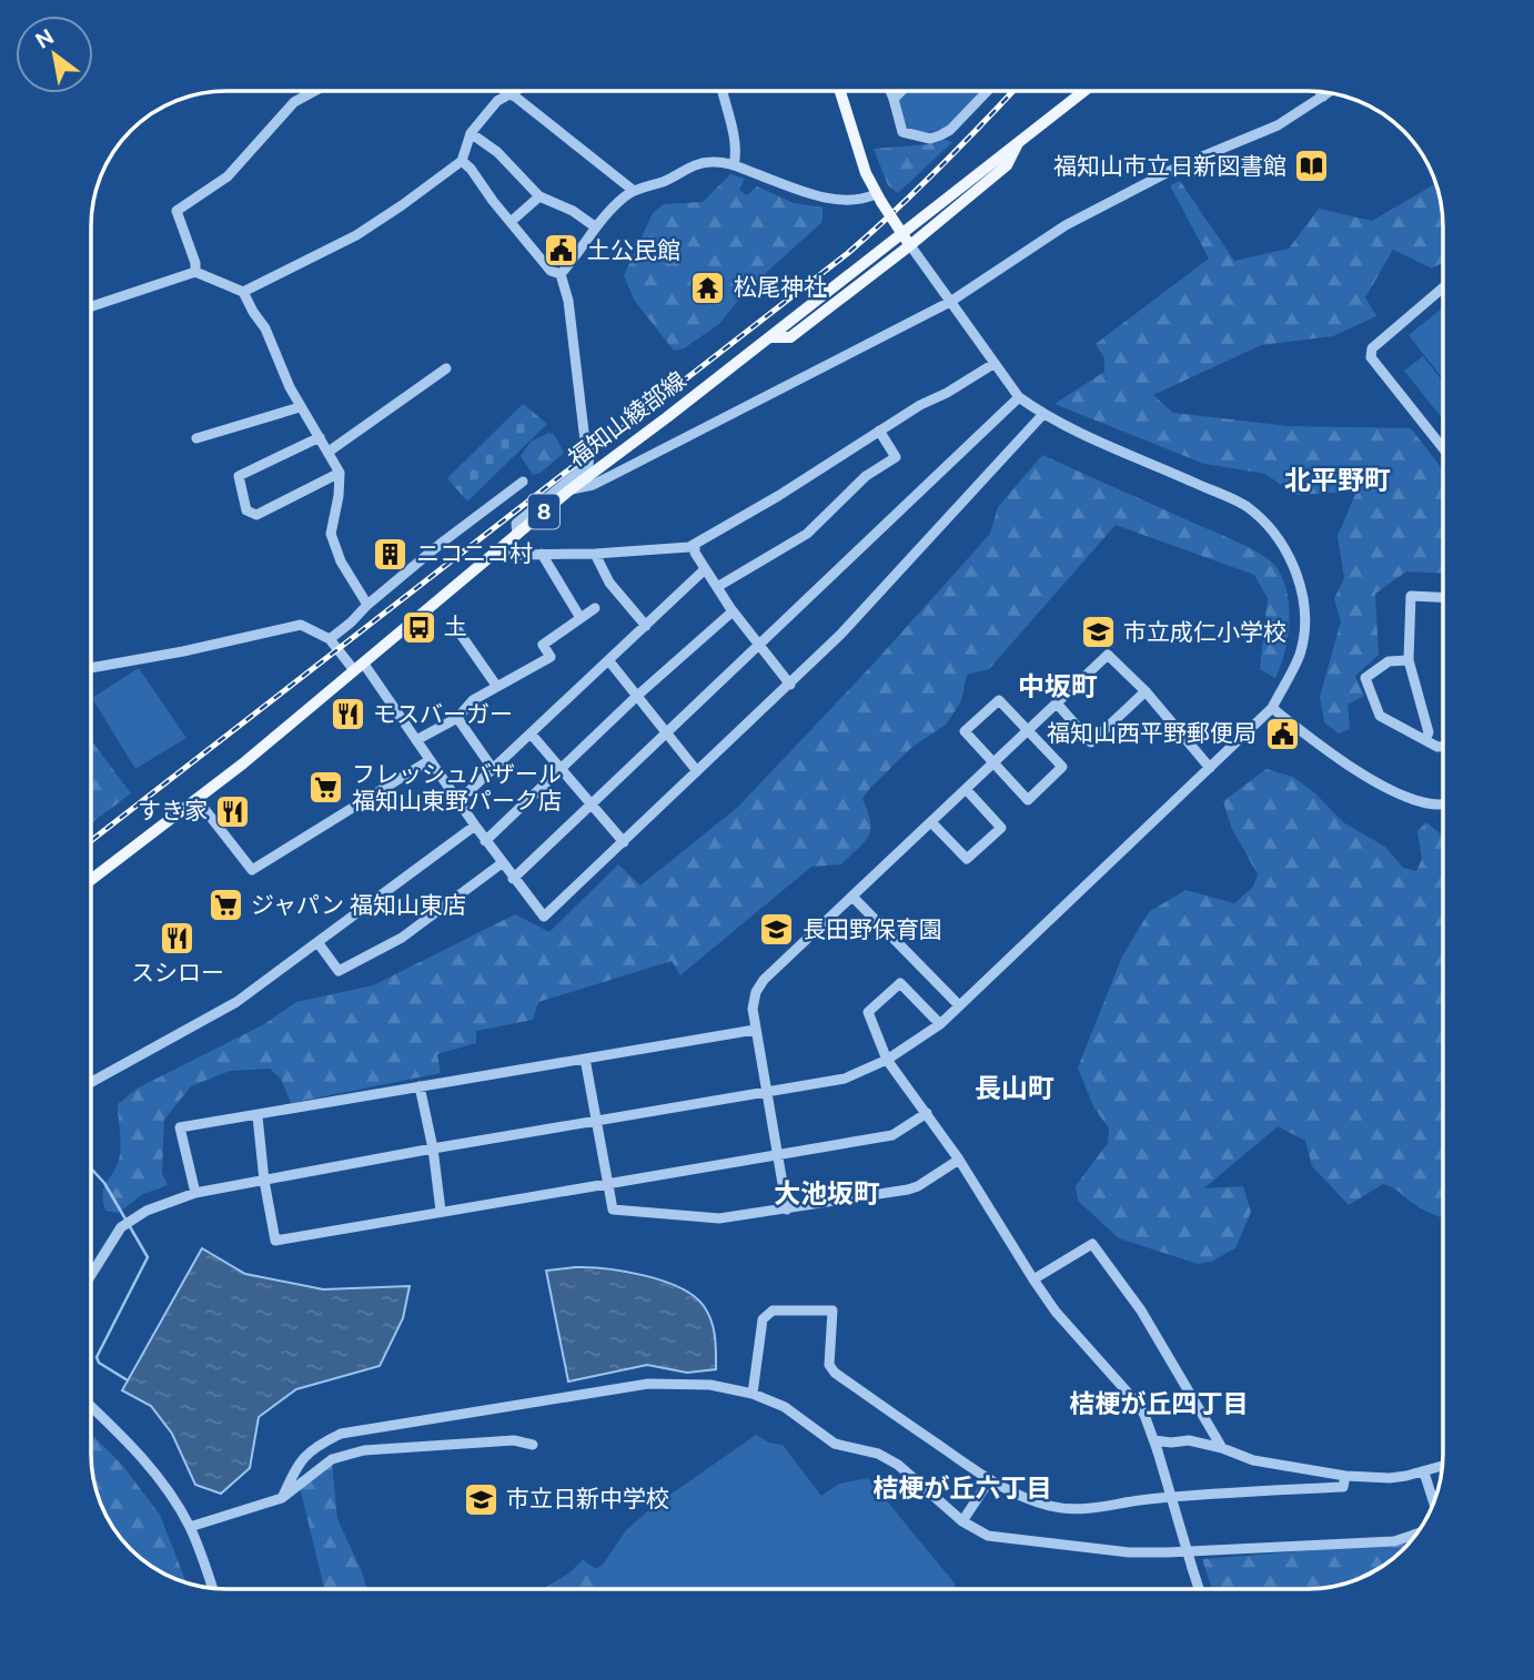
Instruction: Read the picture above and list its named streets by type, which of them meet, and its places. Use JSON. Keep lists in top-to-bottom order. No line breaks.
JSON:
{"streets":{"main road":["福知山綾部線","8"]},"districts":["北平野町","中坂町","長山町","大池坂町","桔梗が丘四丁目","桔梗が丘六丁目"],"places":{"library":["福知山市立日新図書館"],"public building":["土公民館","福知山西平野郵便局"],"temple":["松尾神社"],"building":["ニコニコ村"],"bus stop":["土"],"school or university":["市立成仁小学校","長田野保育園","市立日新中学校"],"restaurant":["モスバーガー","すき家","スシロー"],"supermarket":["フレッシュバザール 福知山東野パーク店","ジャパン 福知山東店"]},"north":"top left"}
